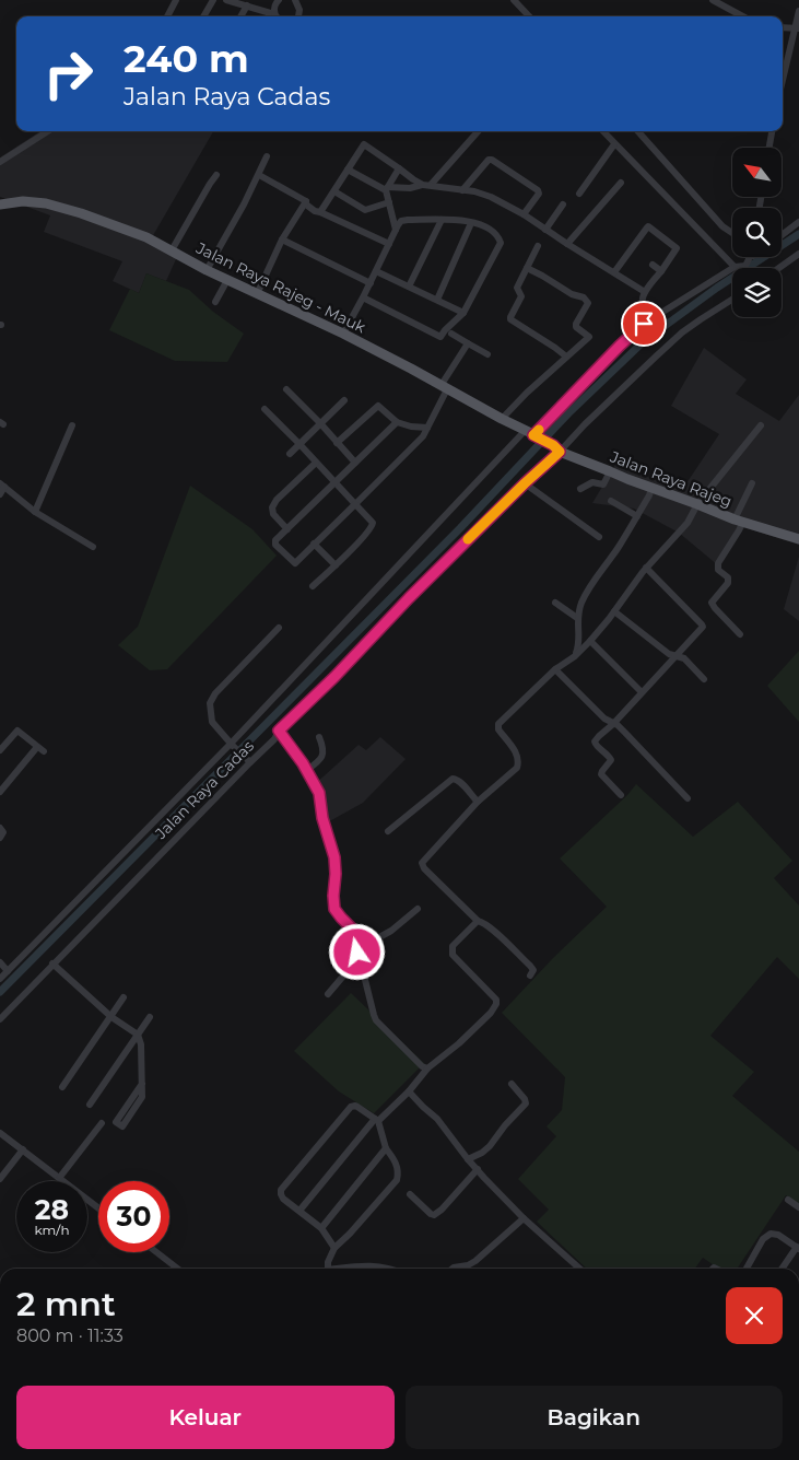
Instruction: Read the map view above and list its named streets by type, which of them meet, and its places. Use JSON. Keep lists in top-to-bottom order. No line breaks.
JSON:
{"streets":{"main road":["Jalan Raya Rajeg - Mauk","Jalan Raya Rajeg"],"street":["Jalan Raya Cadas"]},"crossings":[["Jalan Raya Rajeg - Mauk","Jalan Raya Rajeg"],["Jalan Raya Rajeg","Jalan Raya Cadas"]],"north":"top left","page":{"turn":["240 m","Jalan Raya Cadas"],"speed":"28 km/h","limit":"30","heading":["2 mnt","800 m · 11:33"],"buttons":["Keluar","Bagikan"]}}
